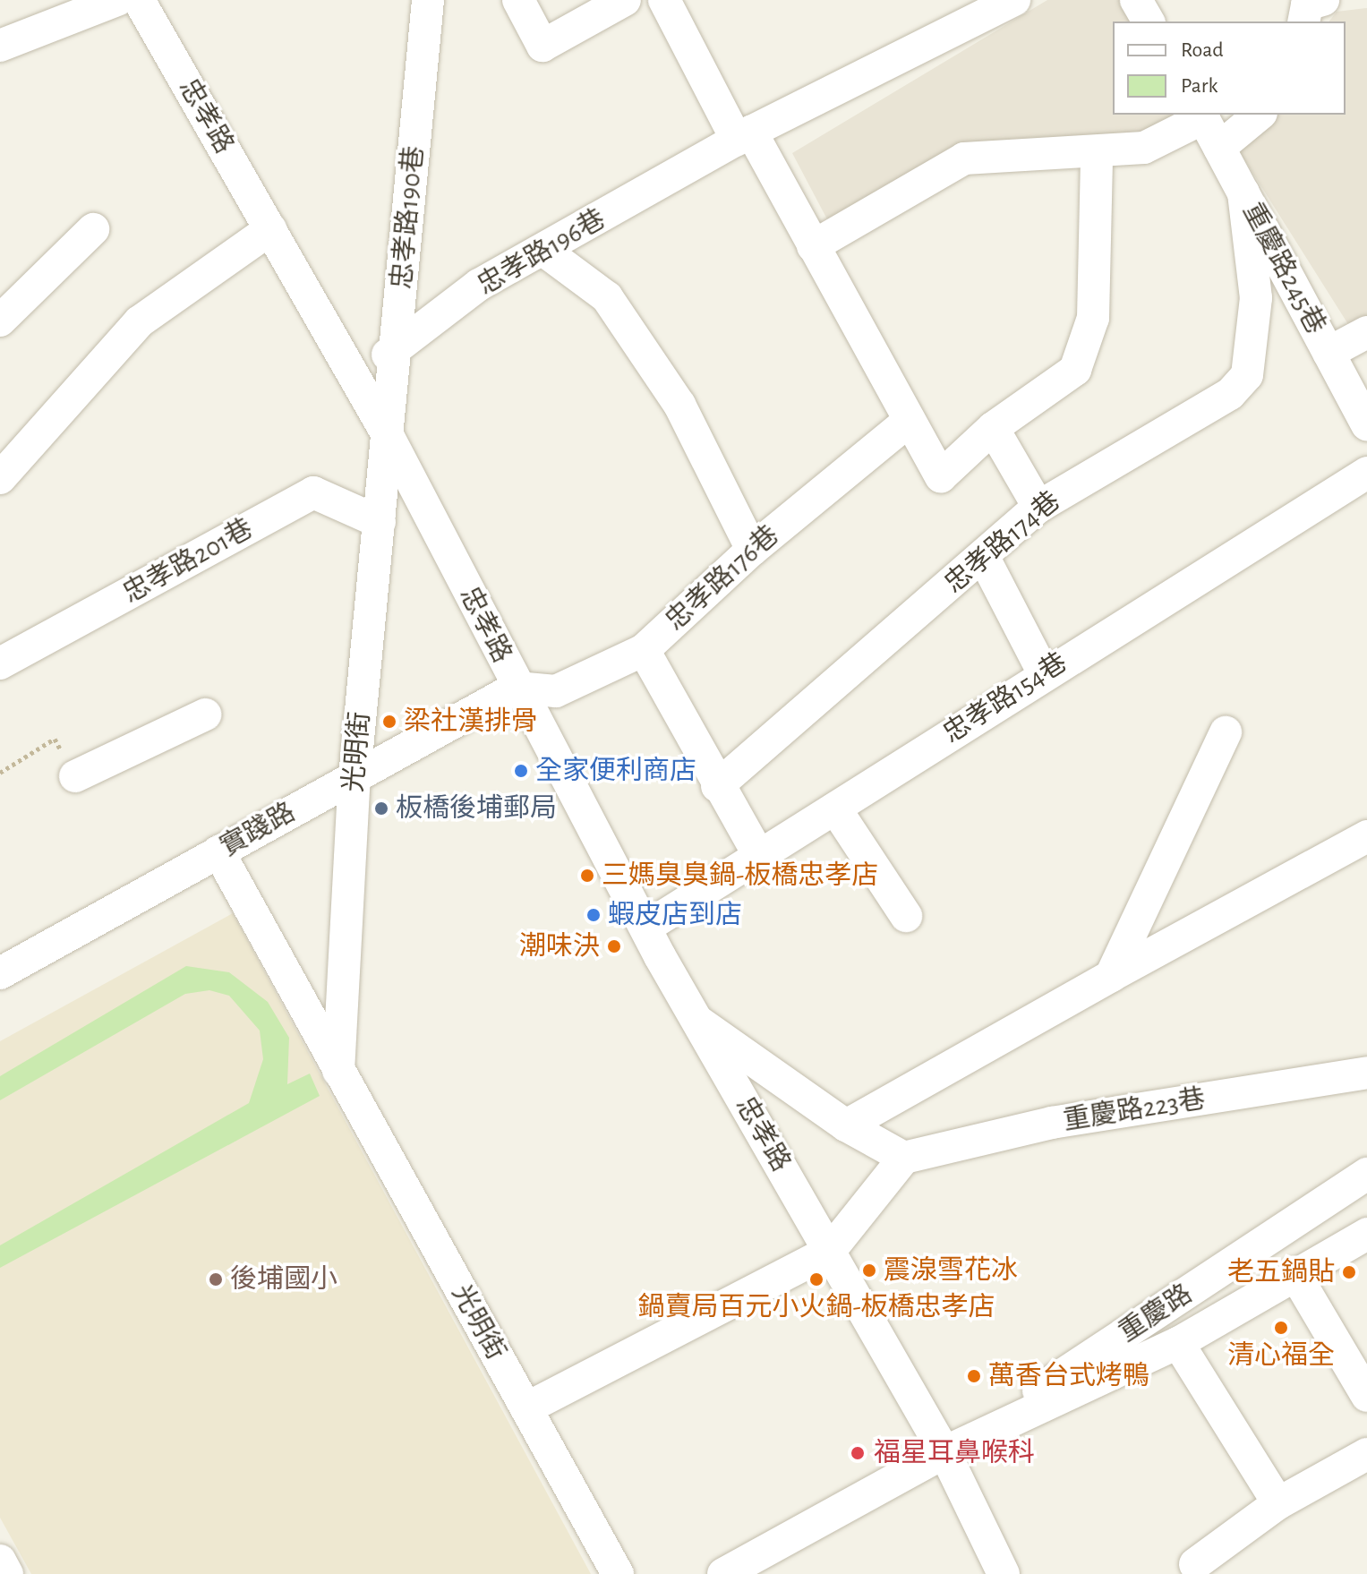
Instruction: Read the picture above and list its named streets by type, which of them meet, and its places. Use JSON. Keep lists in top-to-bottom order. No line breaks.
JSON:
{"streets":{"street":["忠孝路","忠孝路190巷","忠孝路196巷","重慶路245巷","忠孝路174巷","忠孝路201巷","忠孝路176巷","忠孝路154巷","光明街","實踐路","重慶路223巷","重慶路"]},"crossings":[["忠孝路","忠孝路190巷"],["忠孝路","忠孝路196巷"],["忠孝路","忠孝路176巷"],["忠孝路","忠孝路154巷"],["忠孝路","光明街"],["忠孝路","實踐路"],["忠孝路","重慶路"],["忠孝路190巷","忠孝路196巷"],["忠孝路190巷","光明街"],["重慶路245巷","忠孝路174巷"],["忠孝路201巷","光明街"],["忠孝路176巷","實踐路"],["光明街","實踐路"]],"places":["梁社漢排骨","全家便利商店","板橋後埔郵局","三媽臭臭鍋-板橋忠孝店","蝦皮店到店","潮味決","震湶雪花冰","老五鍋貼","後埔國小","鍋賣局百元小火鍋-板橋忠孝店","清心福全","萬香台式烤鴨","福星耳鼻喉科"],"legend":["Road","Park"]}
